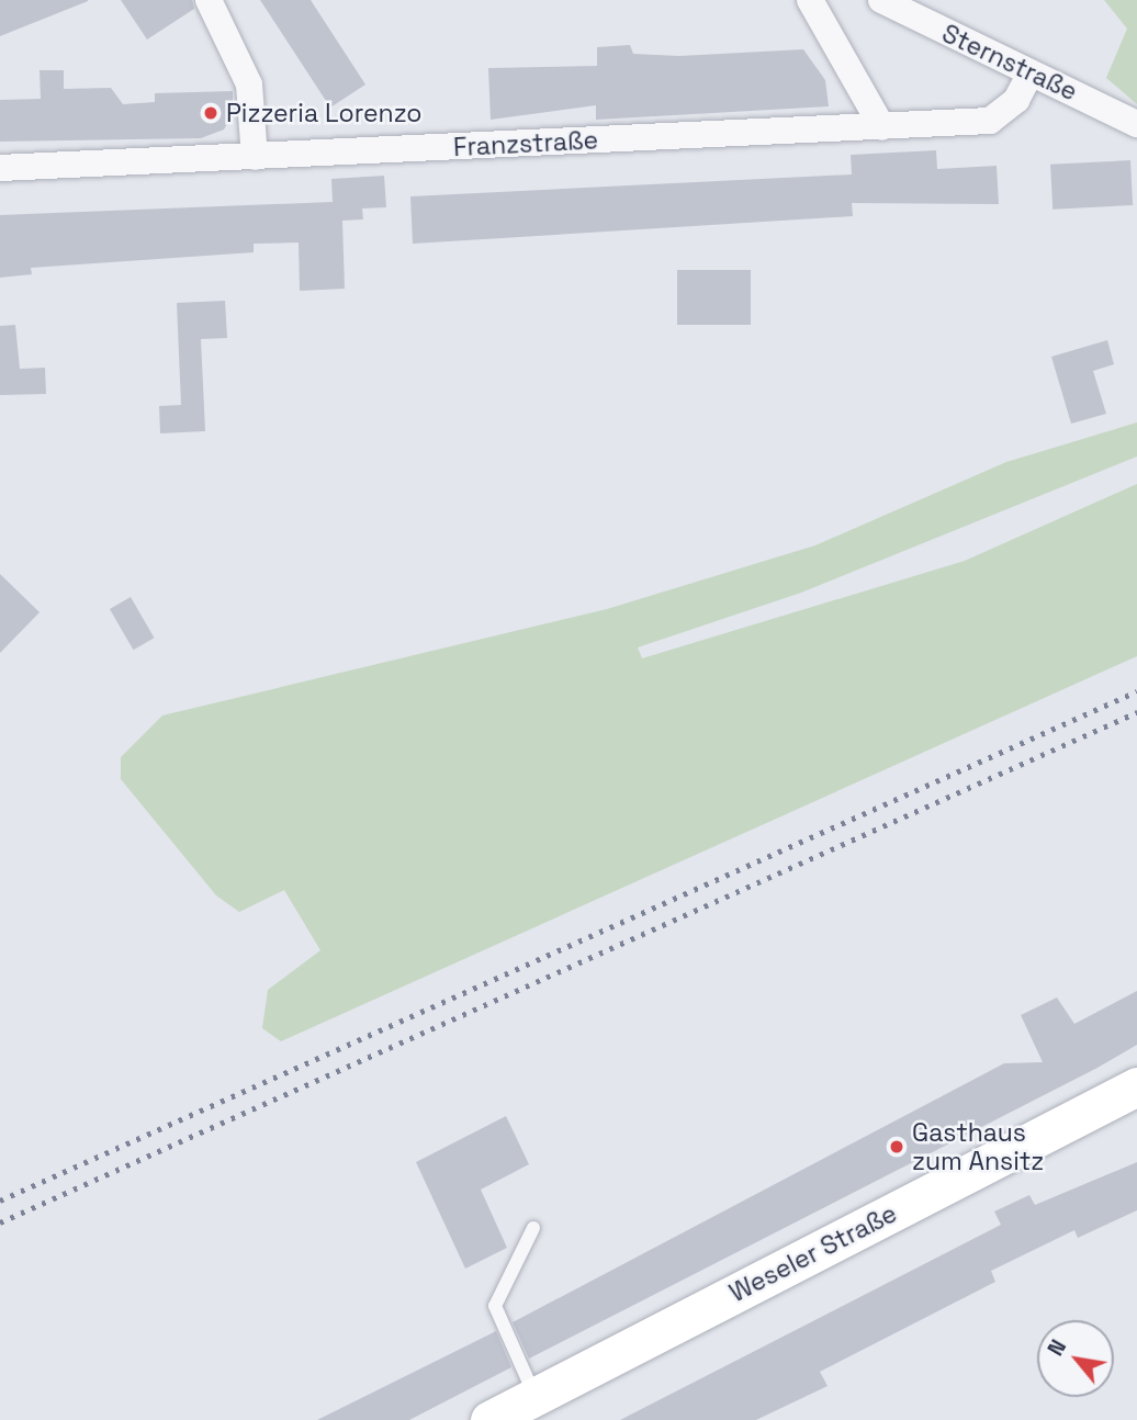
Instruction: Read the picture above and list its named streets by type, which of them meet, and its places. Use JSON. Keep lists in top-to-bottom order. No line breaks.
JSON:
{"streets":{"main road":["Weseler Straße"],"street":["Sternstraße","Franzstraße"]},"crossings":[["Sternstraße","Franzstraße"]],"places":["Pizzeria Lorenzo","Gasthaus zum Ansitz"],"north":"top left"}
